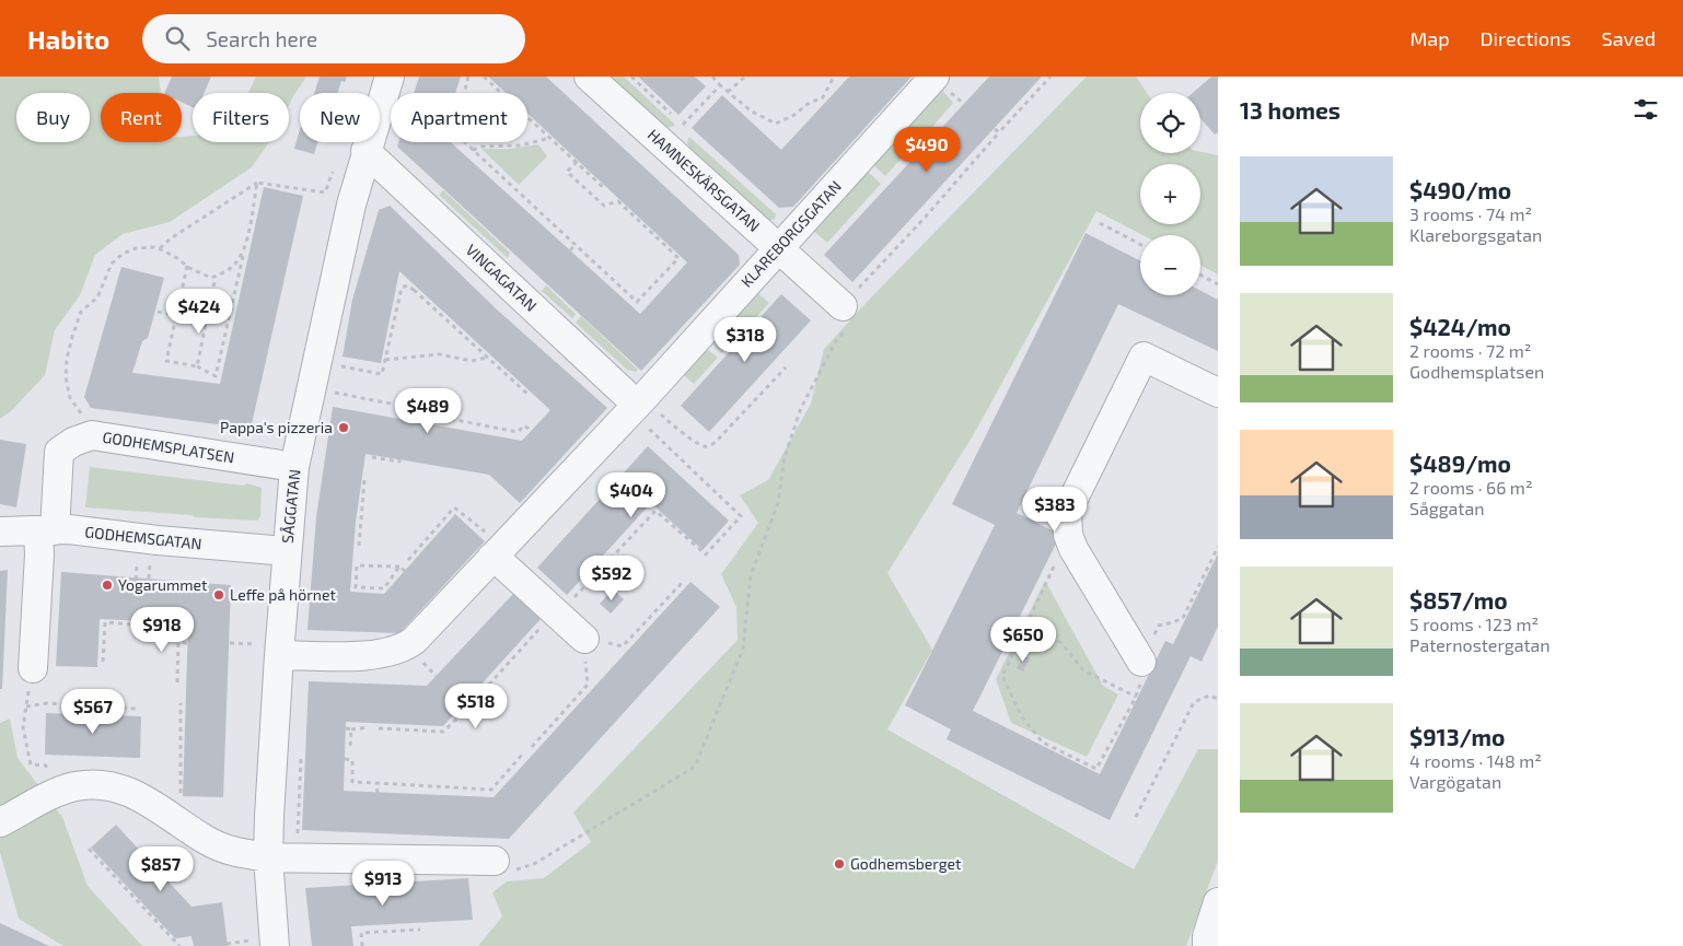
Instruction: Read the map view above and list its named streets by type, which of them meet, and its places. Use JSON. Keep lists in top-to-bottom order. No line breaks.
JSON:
{"streets":{"street":["HAMNESKÄRSGATAN","KLAREBORGSGATAN","VINGAGATAN","GODHEMSPLATSEN","SÅGGATAN","GODHEMSGATAN"]},"crossings":[["HAMNESKÄRSGATAN","KLAREBORGSGATAN"],["KLAREBORGSGATAN","VINGAGATAN"],["KLAREBORGSGATAN","SÅGGATAN"],["VINGAGATAN","SÅGGATAN"],["GODHEMSPLATSEN","SÅGGATAN"],["GODHEMSPLATSEN","GODHEMSGATAN"],["SÅGGATAN","GODHEMSGATAN"]],"places":["Pappa's pizzeria","Yogarummet","Leffe på hörnet","Godhemsberget"],"page":{"header":"Habito","search":"Search here","nav":["Map","Directions","Saved"],"heading":"13 homes","map_buttons":["+","−"],"chip":["Buy","Rent","Filters","New","Apartment"],"price":["$490","$424","$318","$489","$404","$383","$592","$918","$650","$518","$567","$857","$913"],"list":[{"name":"$490/mo","note":"3 rooms · 74 m² · Klareborgsgatan"},{"name":"$424/mo","note":"2 rooms · 72 m² · Godhemsplatsen"},{"name":"$489/mo","note":"2 rooms · 66 m² · Såggatan"},{"name":"$857/mo","note":"5 rooms · 123 m² · Paternostergatan"},{"name":"$913/mo","note":"4 rooms · 148 m² · Vargögatan"}]}}
